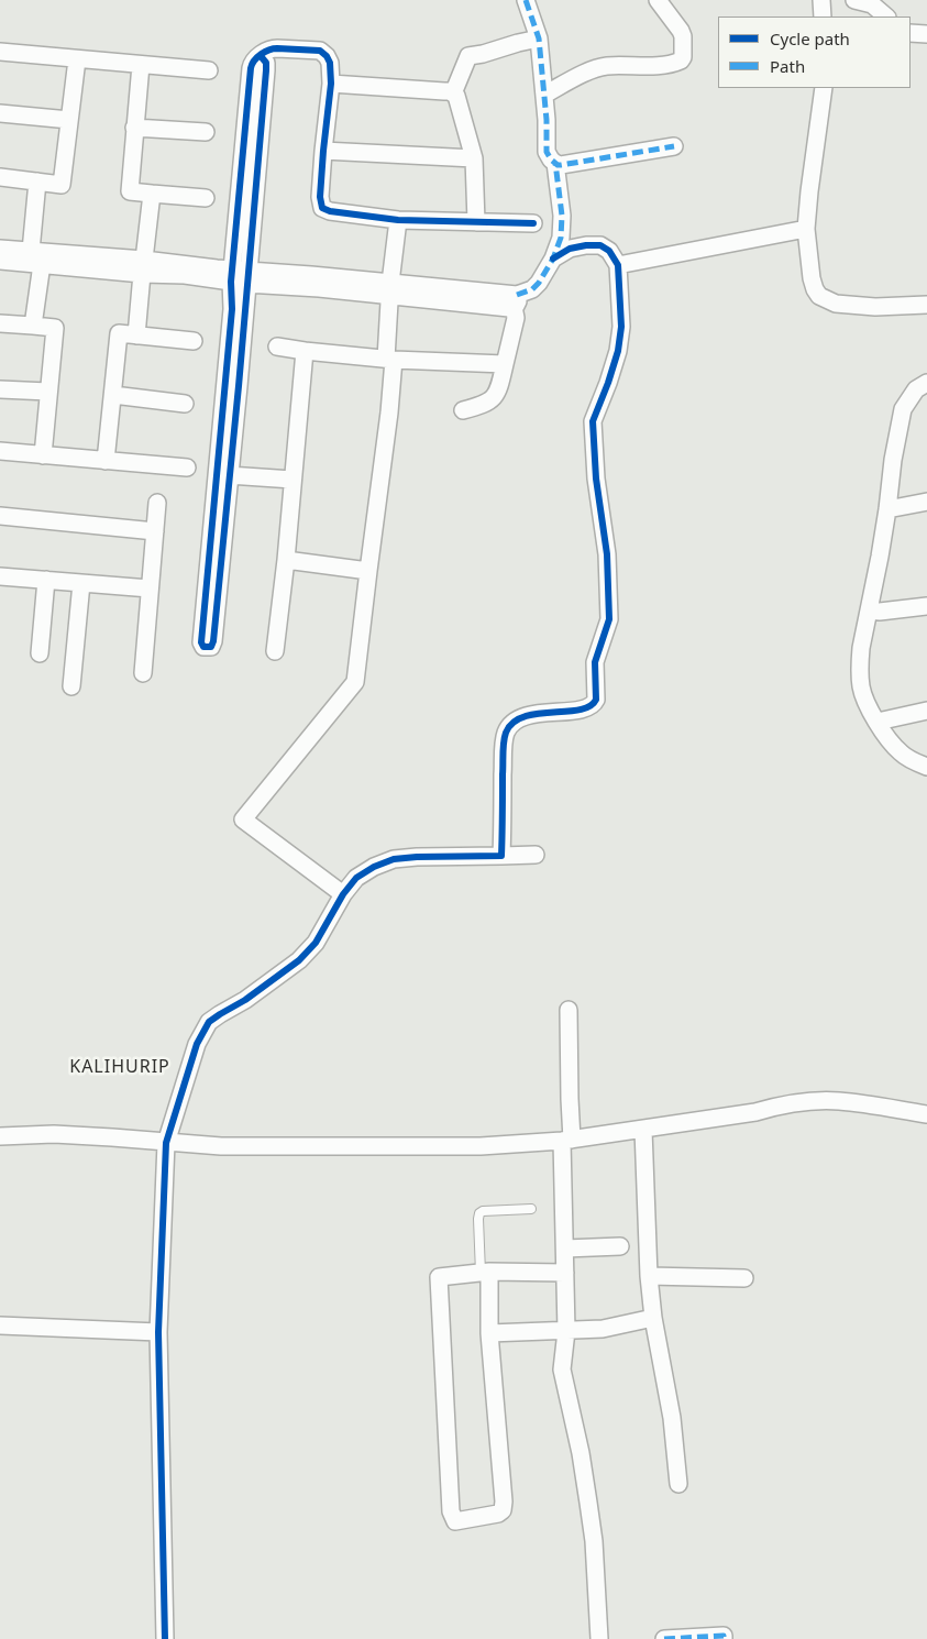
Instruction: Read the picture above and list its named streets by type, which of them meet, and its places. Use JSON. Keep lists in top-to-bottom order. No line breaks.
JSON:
{"districts":["KALIHURIP"],"legend":["Cycle path","Path"]}
